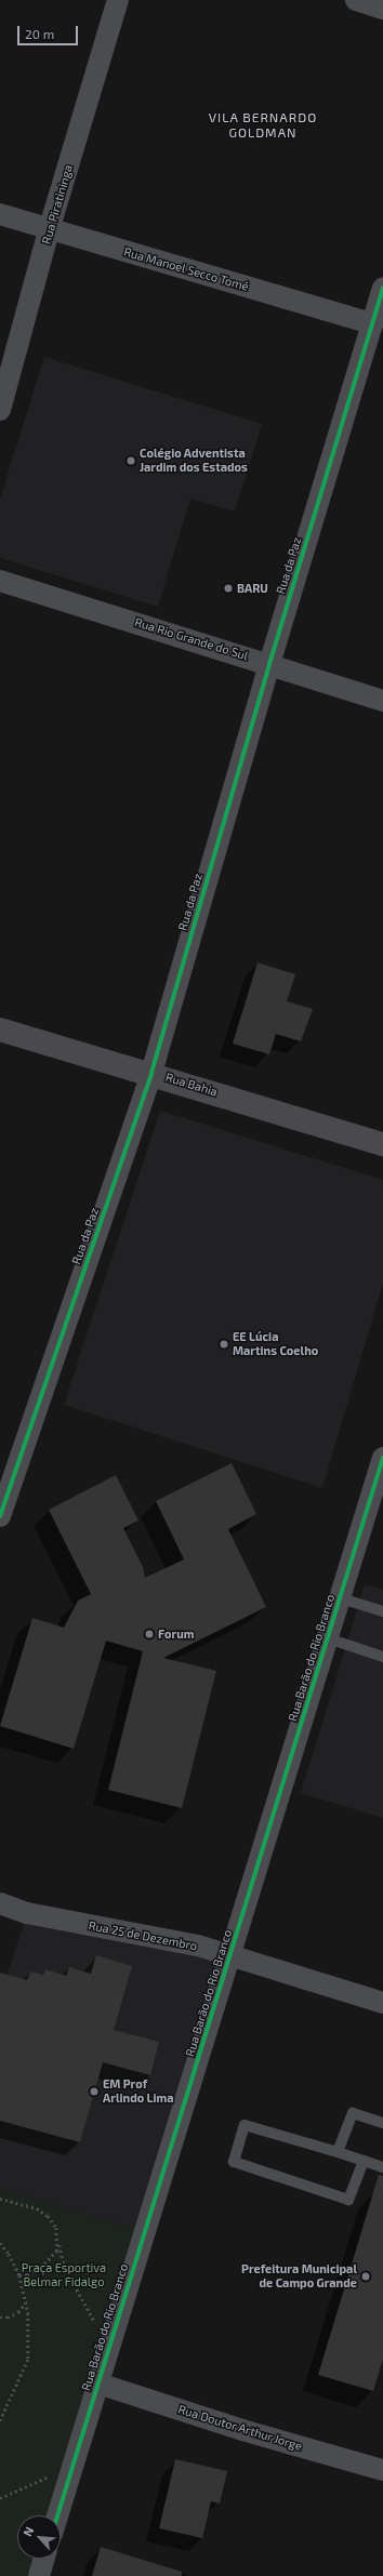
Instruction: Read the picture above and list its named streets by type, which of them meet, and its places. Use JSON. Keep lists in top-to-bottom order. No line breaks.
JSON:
{"streets":{"street":["Rua Piratininga","Rua Manoel Secco Tomé","Rua da Paz","Rua Rio Grande do Sul","Rua Bahia","Rua Barão do Rio Branco","Rua 25 de Dezembro","Rua Doutor Arthur Jorge"]},"crossings":[["Rua Piratininga","Rua Manoel Secco Tomé"],["Rua Manoel Secco Tomé","Rua da Paz"],["Rua da Paz","Rua Rio Grande do Sul"],["Rua da Paz","Rua Bahia"],["Rua Barão do Rio Branco","Rua 25 de Dezembro"],["Rua Barão do Rio Branco","Rua Doutor Arthur Jorge"]],"districts":["VILA BERNARDO GOLDMAN"],"parks":["Praça Esportiva Belmar Fidalgo"],"places":["Colégio Adventista Jardim dos Estados","BARU","EE Lúcia Martins Coelho","Forum","EM Prof Arlindo Lima","Prefeitura Municipal de Campo Grande"],"scale_bar":"20 m","north":"top left"}
